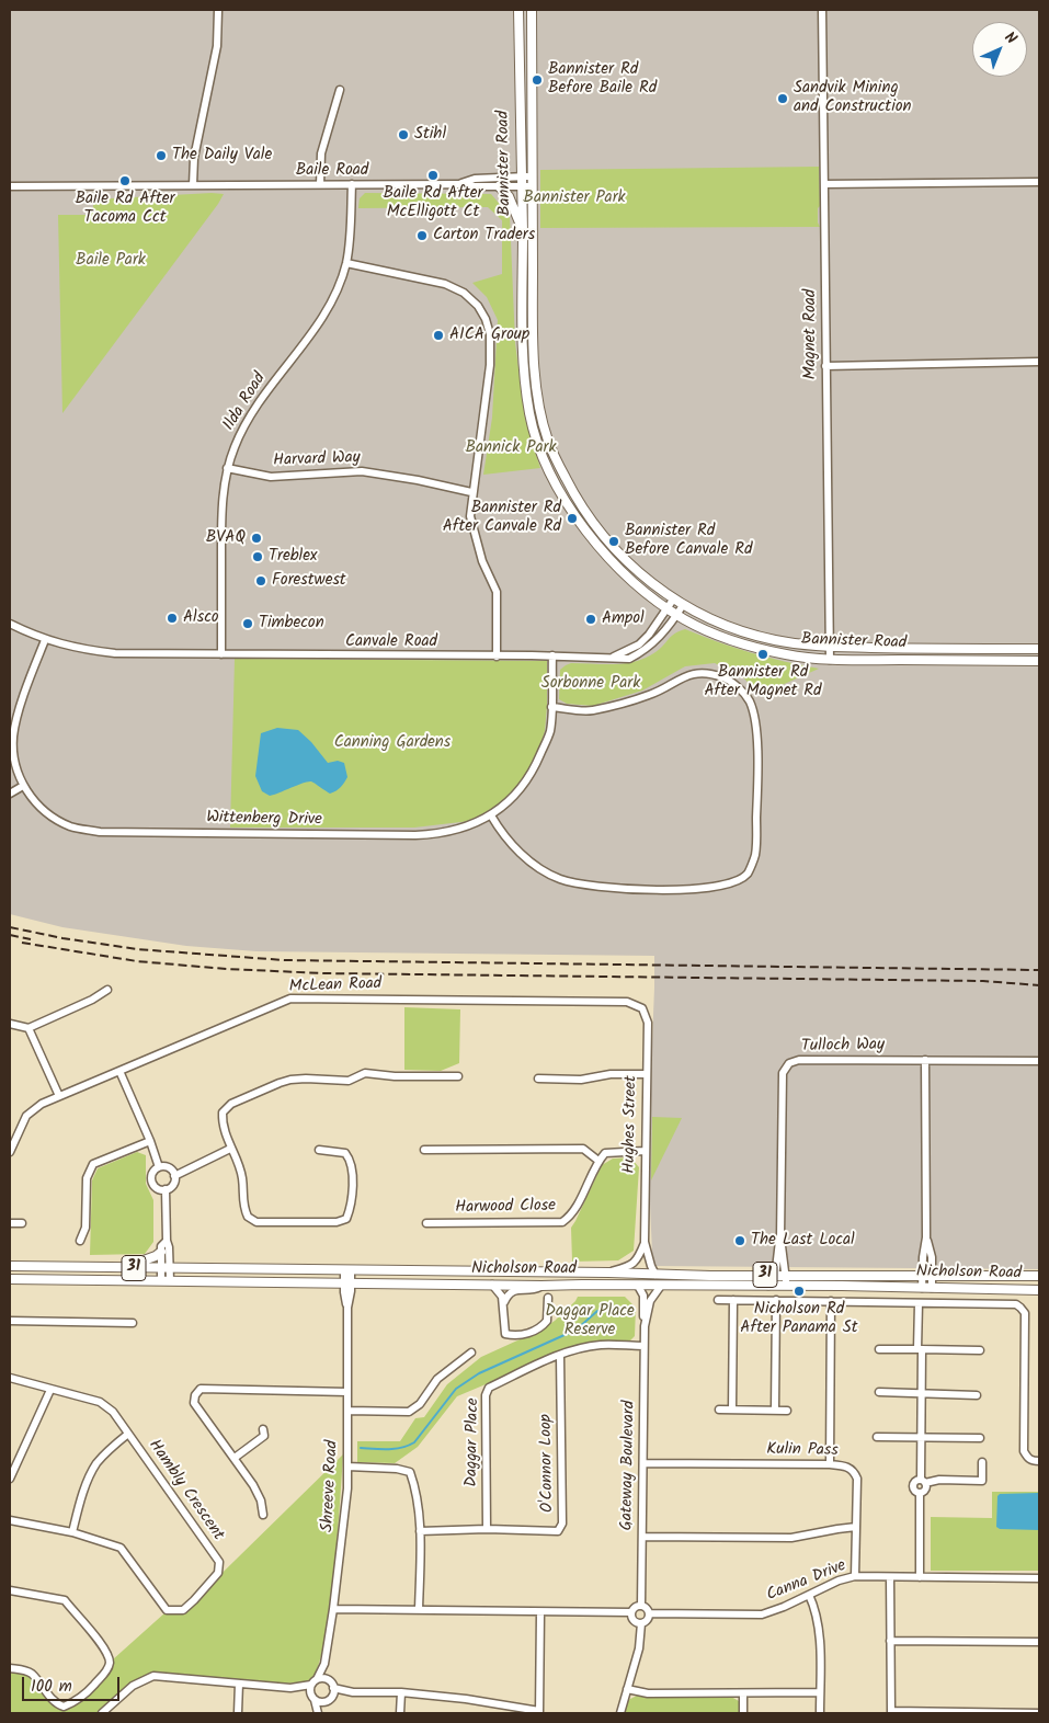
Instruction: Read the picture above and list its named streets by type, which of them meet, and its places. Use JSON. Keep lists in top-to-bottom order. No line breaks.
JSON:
{"streets":{"main road":["Bannister Road","31","Nicholson Road"],"street":["Baile Road","Magnet Road","Ilda Road","Harvard Way","Canvale Road","Wittenberg Drive","McLean Road","Tulloch Way","Hughes Street","Harwood Close","Daggar Place","Kulin Pass","O'Connor Loop","Gateway Boulevard","Shreeve Road","Hambly Crescent","Canna Drive"]},"crossings":[["Bannister Road","Baile Road"],["Bannister Road","Magnet Road"],["Bannister Road","Canvale Road"],["Baile Road","Ilda Road"],["Ilda Road","Harvard Way"],["Ilda Road","Canvale Road"],["Canvale Road","Wittenberg Drive"],["McLean Road","Hughes Street"],["Tulloch Way","Nicholson Road"],["Hughes Street","Nicholson Road"],["Nicholson Road","Gateway Boulevard"],["Nicholson Road","Shreeve Road"],["Daggar Place","O'Connor Loop"],["Daggar Place","Gateway Boulevard"],["Kulin Pass","Gateway Boulevard"],["Kulin Pass","Canna Drive"],["Gateway Boulevard","Canna Drive"]],"parks":["Bannister Park","Baile Park","Bannick Park","Sorbonne Park","Canning Gardens","Daggar Place Reserve"],"places":["Bannister Rd Before Baile Rd","Sandvik Mining and Construction","Stihl","The Daily Vale","Baile Rd After McElligott Ct","Baile Rd After Tacoma Cct","Carton Traders","AICA Group","Bannister Rd After Canvale Rd","BVAQ","Bannister Rd Before Canvale Rd","Treblex","Forestwest","Alsco","Ampol","Timbecon","Bannister Rd After Magnet Rd","The Last Local","Nicholson Rd After Panama St"],"scale_bar":"100 m","north":"top right"}
